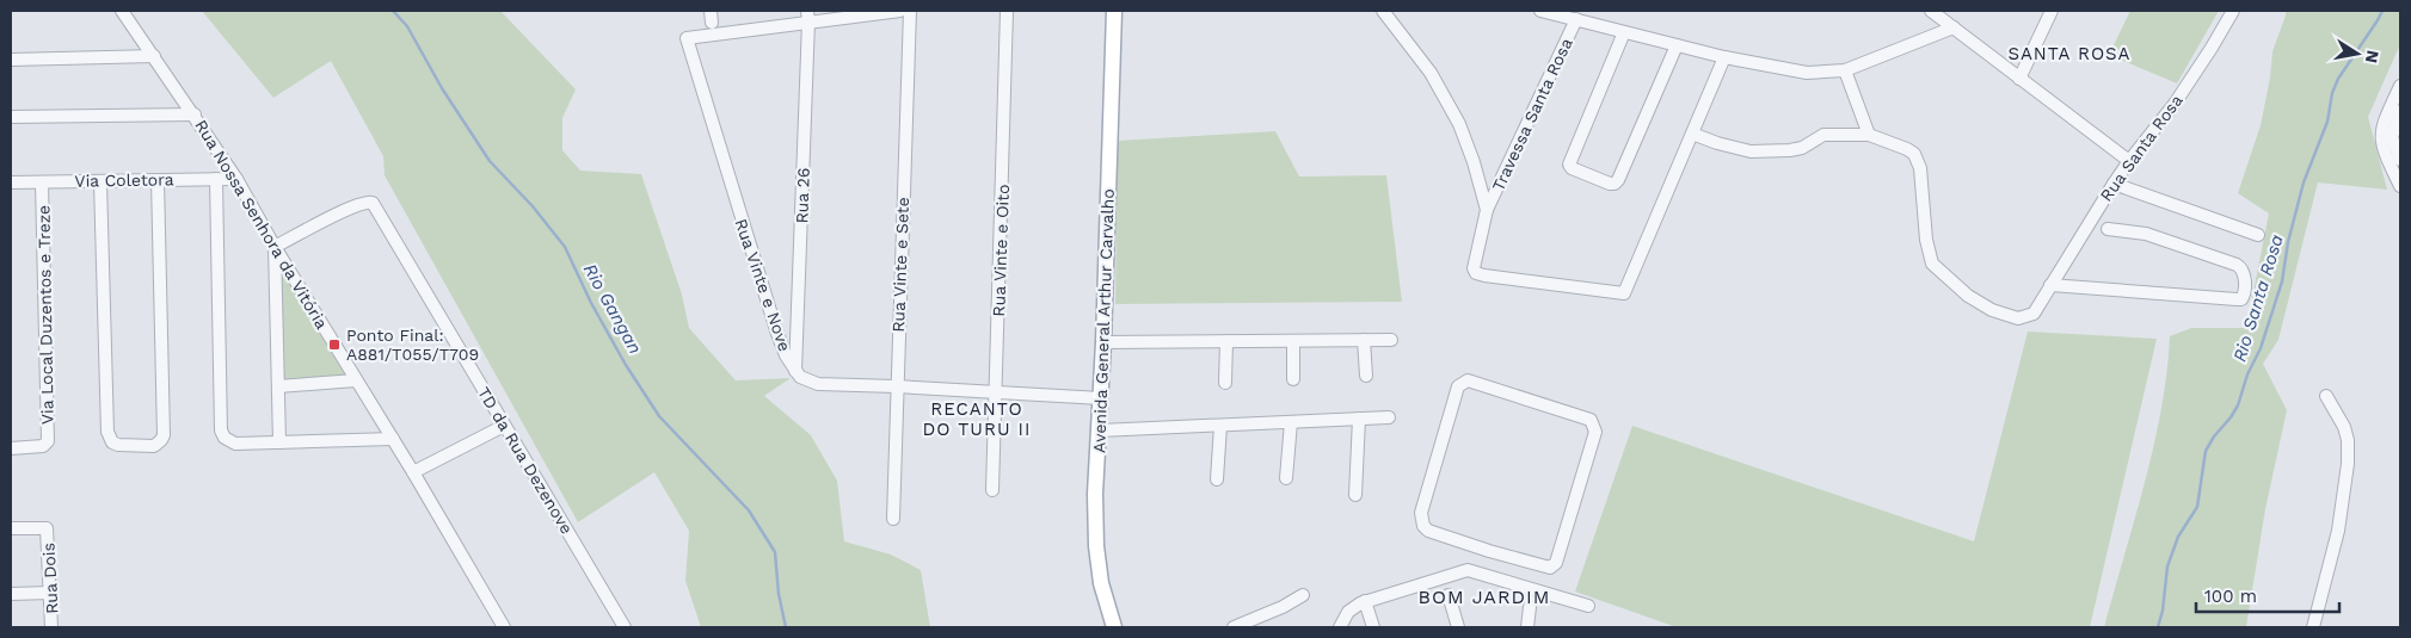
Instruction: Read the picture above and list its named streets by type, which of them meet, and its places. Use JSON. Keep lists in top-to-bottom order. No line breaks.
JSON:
{"streets":{"main road":["Avenida General Arthur Carvalho"],"street":["Travessa Santa Rosa","Rua Santa Rosa","Via Coletora","Rua 26","Rua Nossa Senhora da Vitória","Rua Vinte e Oito","Rua Vinte e Sete","Rua Vinte e Nove","Via Local Duzentos e Treze","TD da Rua Dezenove","Rua Dois"]},"crossings":[["Via Coletora","Rua Nossa Senhora da Vitória"],["Via Coletora","Via Local Duzentos e Treze"],["Rua 26","Rua Vinte e Nove"],["Rua Nossa Senhora da Vitória","TD da Rua Dezenove"],["Rua Vinte e Oito","Rua Vinte e Nove"],["Rua Vinte e Sete","Rua Vinte e Nove"],["Rua Vinte e Nove","Avenida General Arthur Carvalho"]],"districts":["SANTA ROSA","RECANTO DO TURU II","BOM JARDIM"],"water":["Rio Santa Rosa","Rio Gangan"],"places":{"transit":["Ponto Final: A881/T055/T709"]},"scale_bar":"100 m","north":"right"}
